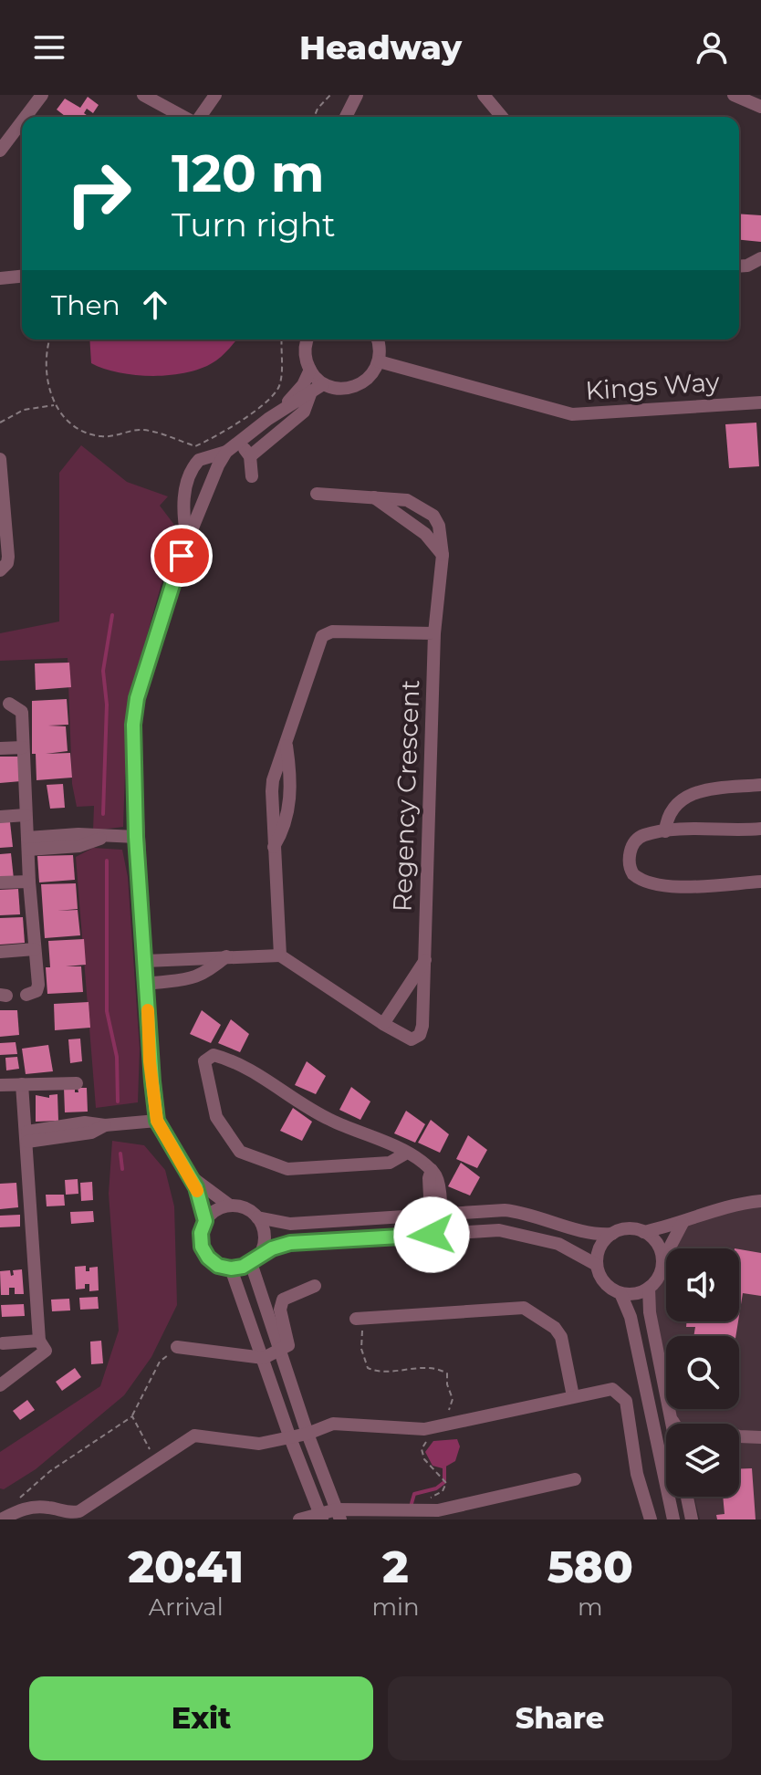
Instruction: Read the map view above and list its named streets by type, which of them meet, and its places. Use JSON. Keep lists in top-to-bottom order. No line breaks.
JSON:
{"streets":{"street":["Kings Way","Regency Crescent"]},"page":{"header":"Headway","turn":["120 m","Turn right"],"then":"Then","eta":["20:41","Arrival","2","min","580","m"],"buttons":["Exit","Share"]}}
